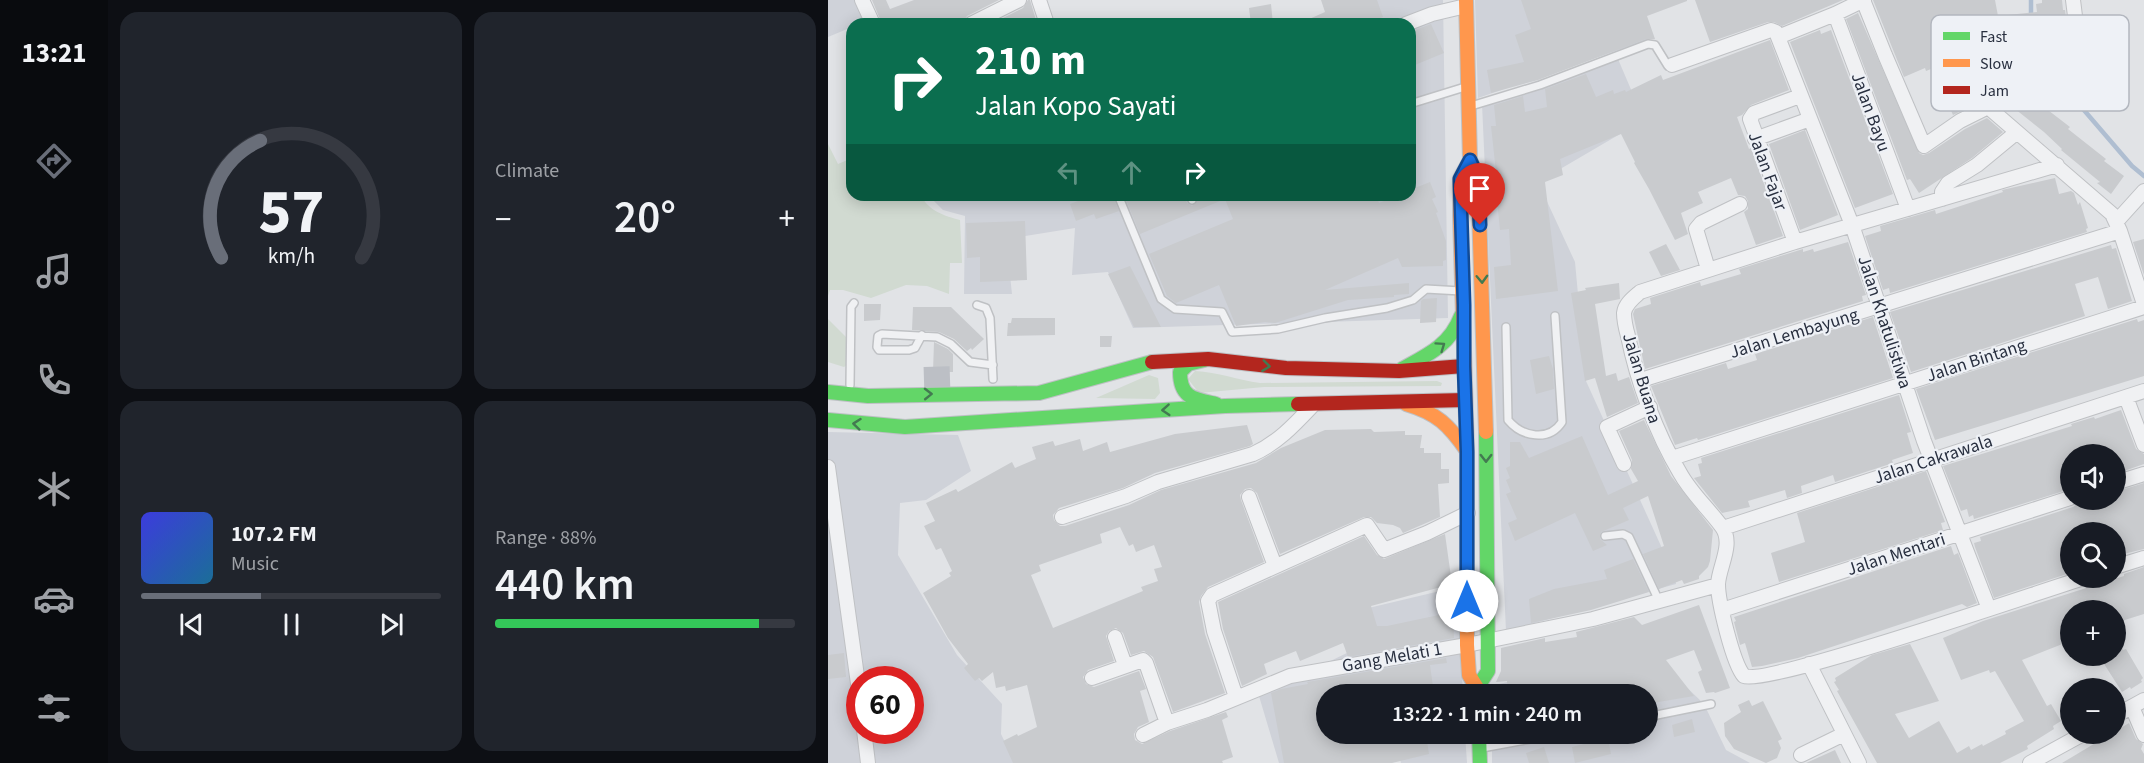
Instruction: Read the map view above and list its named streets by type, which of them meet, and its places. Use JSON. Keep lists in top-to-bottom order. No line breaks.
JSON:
{"streets":{"street":["Jalan Bayu","Jalan Fajar","Jalan Khatulistiwa","Jalan Lembayung","Jalan Bintang","Jalan Buana","Jalan Cakrawala","Jalan Mentari","Gang Melati 1"]},"crossings":[["Jalan Bayu","Jalan Buana"],["Jalan Fajar","Jalan Khatulistiwa"],["Jalan Fajar","Jalan Buana"],["Jalan Khatulistiwa","Jalan Lembayung"],["Jalan Khatulistiwa","Jalan Bintang"],["Jalan Khatulistiwa","Jalan Buana"],["Jalan Khatulistiwa","Jalan Cakrawala"],["Jalan Khatulistiwa","Jalan Mentari"],["Jalan Lembayung","Jalan Buana"],["Jalan Bintang","Jalan Buana"],["Jalan Buana","Jalan Cakrawala"]],"legend":["Fast","Slow","Jam"],"page":{"tabs":"13:21","tile":["Climate",["Range · 88%","440 km"]],"turn":["210 m","Jalan Kopo Sayati"],"heat":["−","20°","+"],"map_buttons":["+","−"],"song":["107.2 FM","Music"],"limit":"60","trip":"13:22 · 1 min · 240 m","gauge":["57","km/h"]}}
